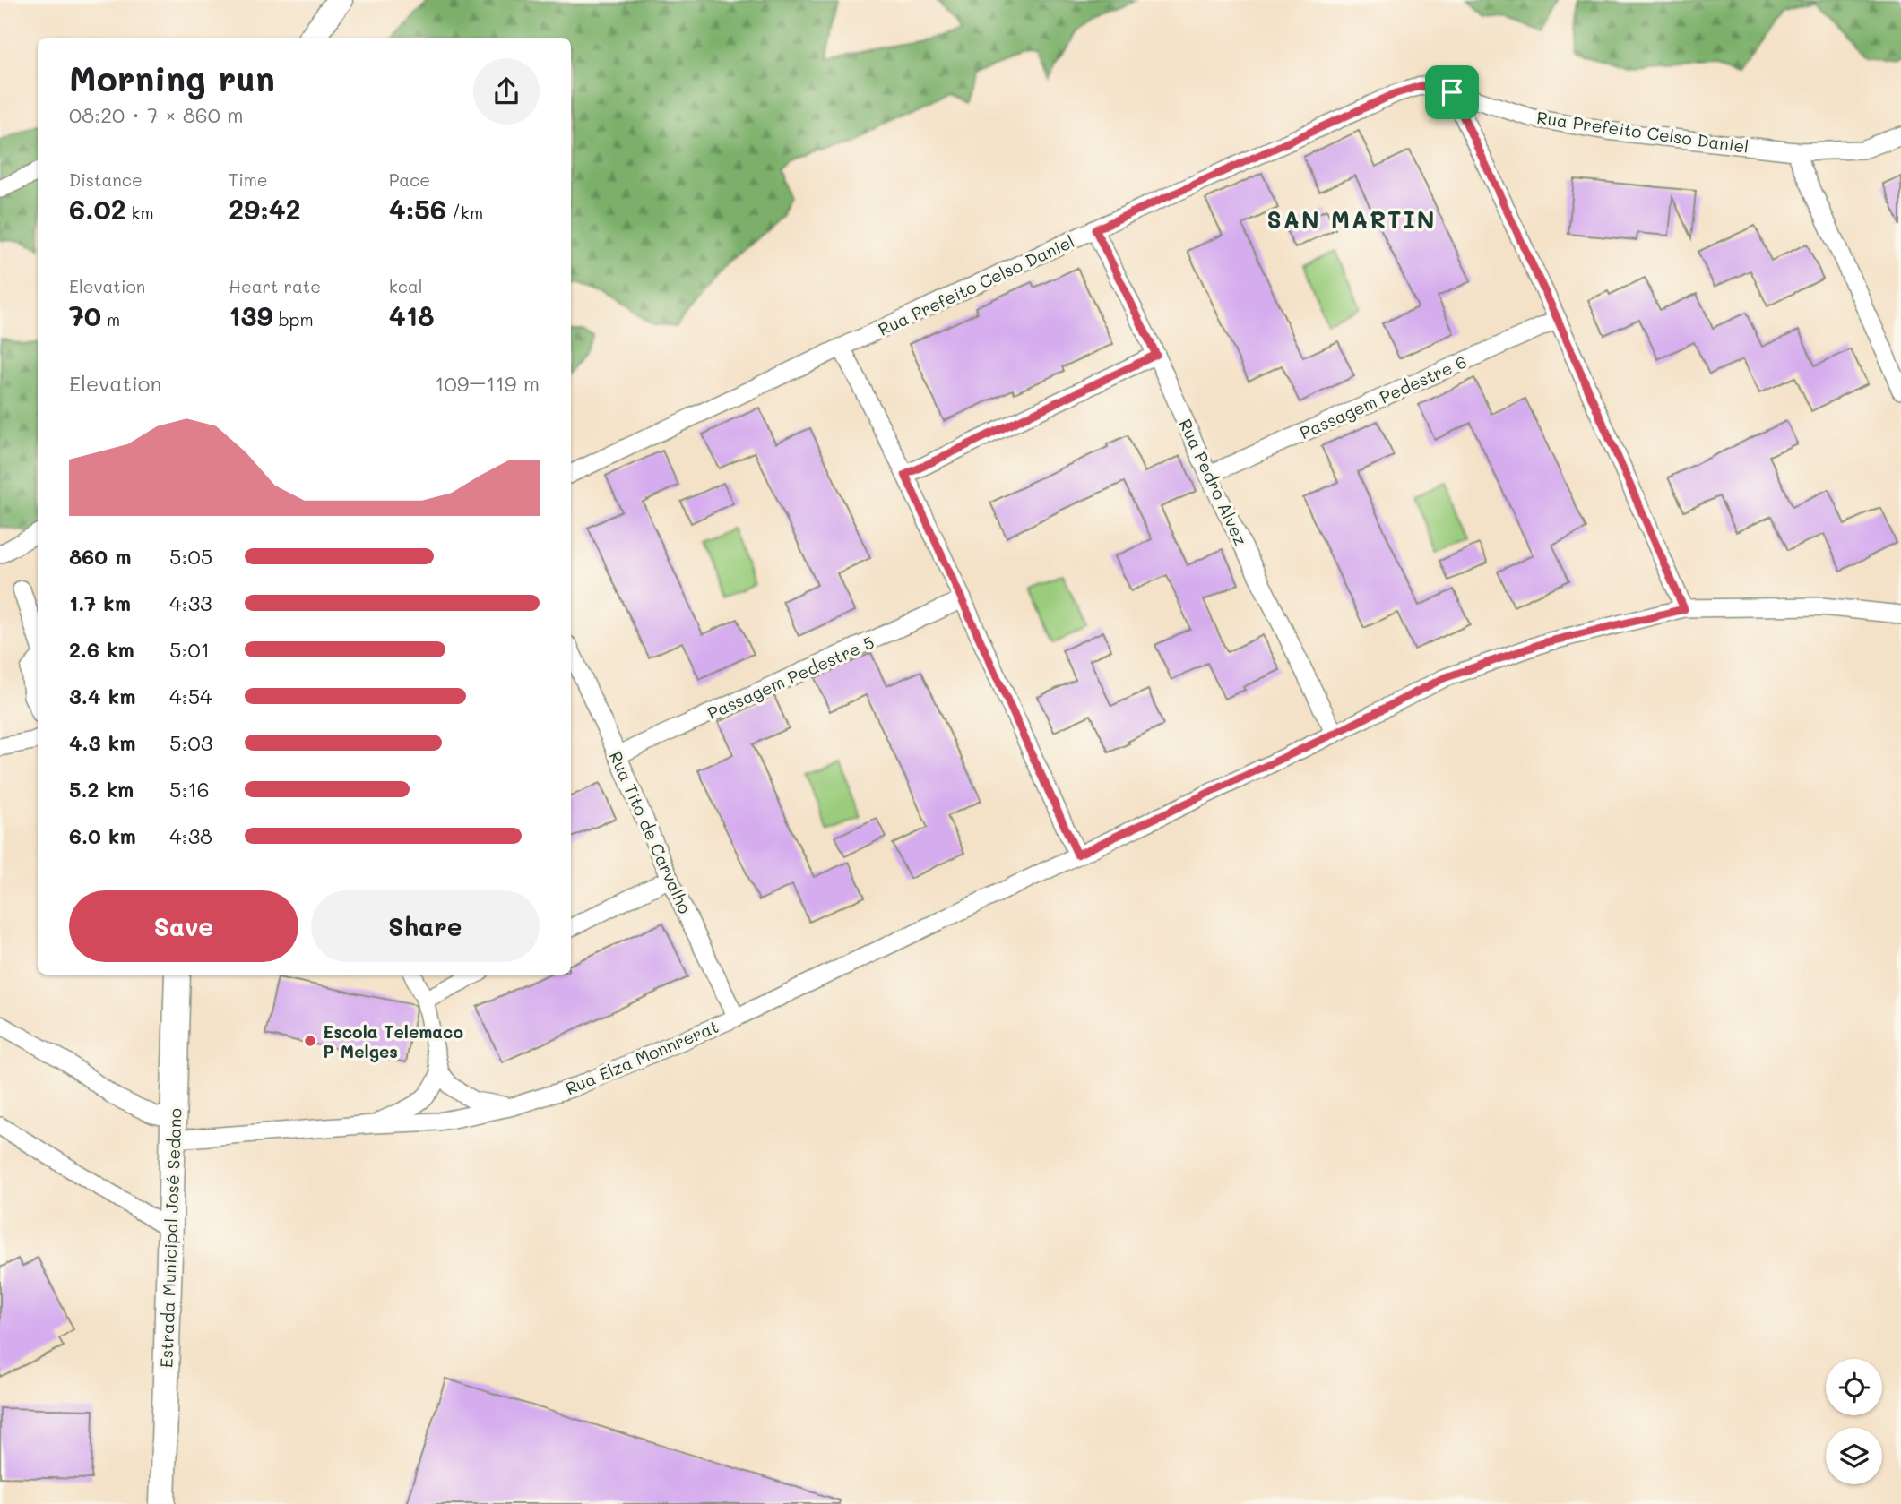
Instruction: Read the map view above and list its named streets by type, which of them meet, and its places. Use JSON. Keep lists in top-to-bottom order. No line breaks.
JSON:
{"streets":{"street":["Rua Prefeito Celso Daniel","Passagem Pedestre 6","Rua Pedro Alvez","Passagem Pedestre 5","Rua Tito de Carvalho","Rua Elza Monnrerat","Estrada Municipal José Sedano"]},"crossings":[["Rua Prefeito Celso Daniel","Rua Pedro Alvez"],["Passagem Pedestre 6","Rua Pedro Alvez"],["Rua Pedro Alvez","Rua Elza Monnrerat"],["Passagem Pedestre 5","Rua Tito de Carvalho"],["Rua Tito de Carvalho","Rua Elza Monnrerat"],["Rua Elza Monnrerat","Estrada Municipal José Sedano"]],"districts":["SAN MARTIN"],"places":["Escola Telemaco P Melges"],"page":{"heading":["Morning run","08:20 · 7 × 860 m"],"stats":[["Distance","6.02 km"],["Time","29:42"],["Pace","4:56 /km"],["Elevation","70 m"],["Heart rate","139 bpm"],["kcal","418"]],"chart":["Elevation","109–119 m"],"list":[{"name":"860 m","note":"5:05"},{"name":"1.7 km","note":"4:33"},{"name":"2.6 km","note":"5:01"},{"name":"3.4 km","note":"4:54"},{"name":"4.3 km","note":"5:03"},{"name":"5.2 km","note":"5:16"},{"name":"6.0 km","note":"4:38"}],"buttons":["Save","Share"]}}
